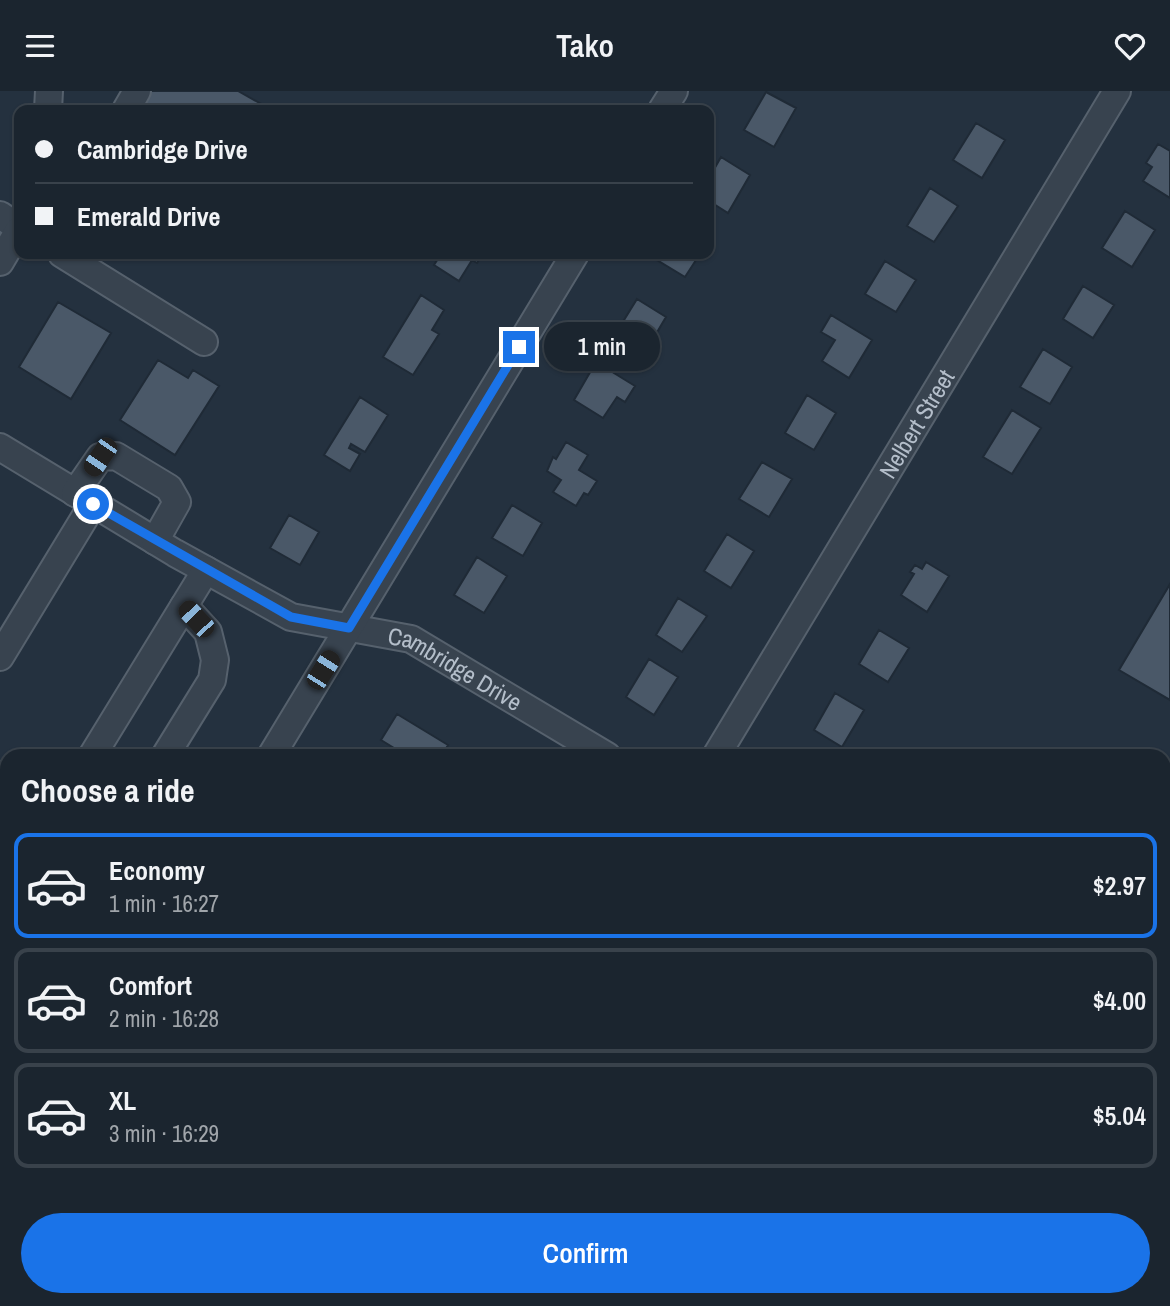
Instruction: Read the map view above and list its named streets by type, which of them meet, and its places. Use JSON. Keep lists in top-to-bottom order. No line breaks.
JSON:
{"streets":{"street":["Nelbert Street","Cambridge Drive"]},"page":{"header":"Tako","banner":["Cambridge Drive","Emerald Drive"],"bubble":"1 min","heading":"Choose a ride","list":[{"name":"Economy","note":"1 min · 16:27","value":"$2.97"},{"name":"Comfort","note":"2 min · 16:28","value":"$4.00"},{"name":"XL","note":"3 min · 16:29","value":"$5.04"}],"buttons":"Confirm"}}
